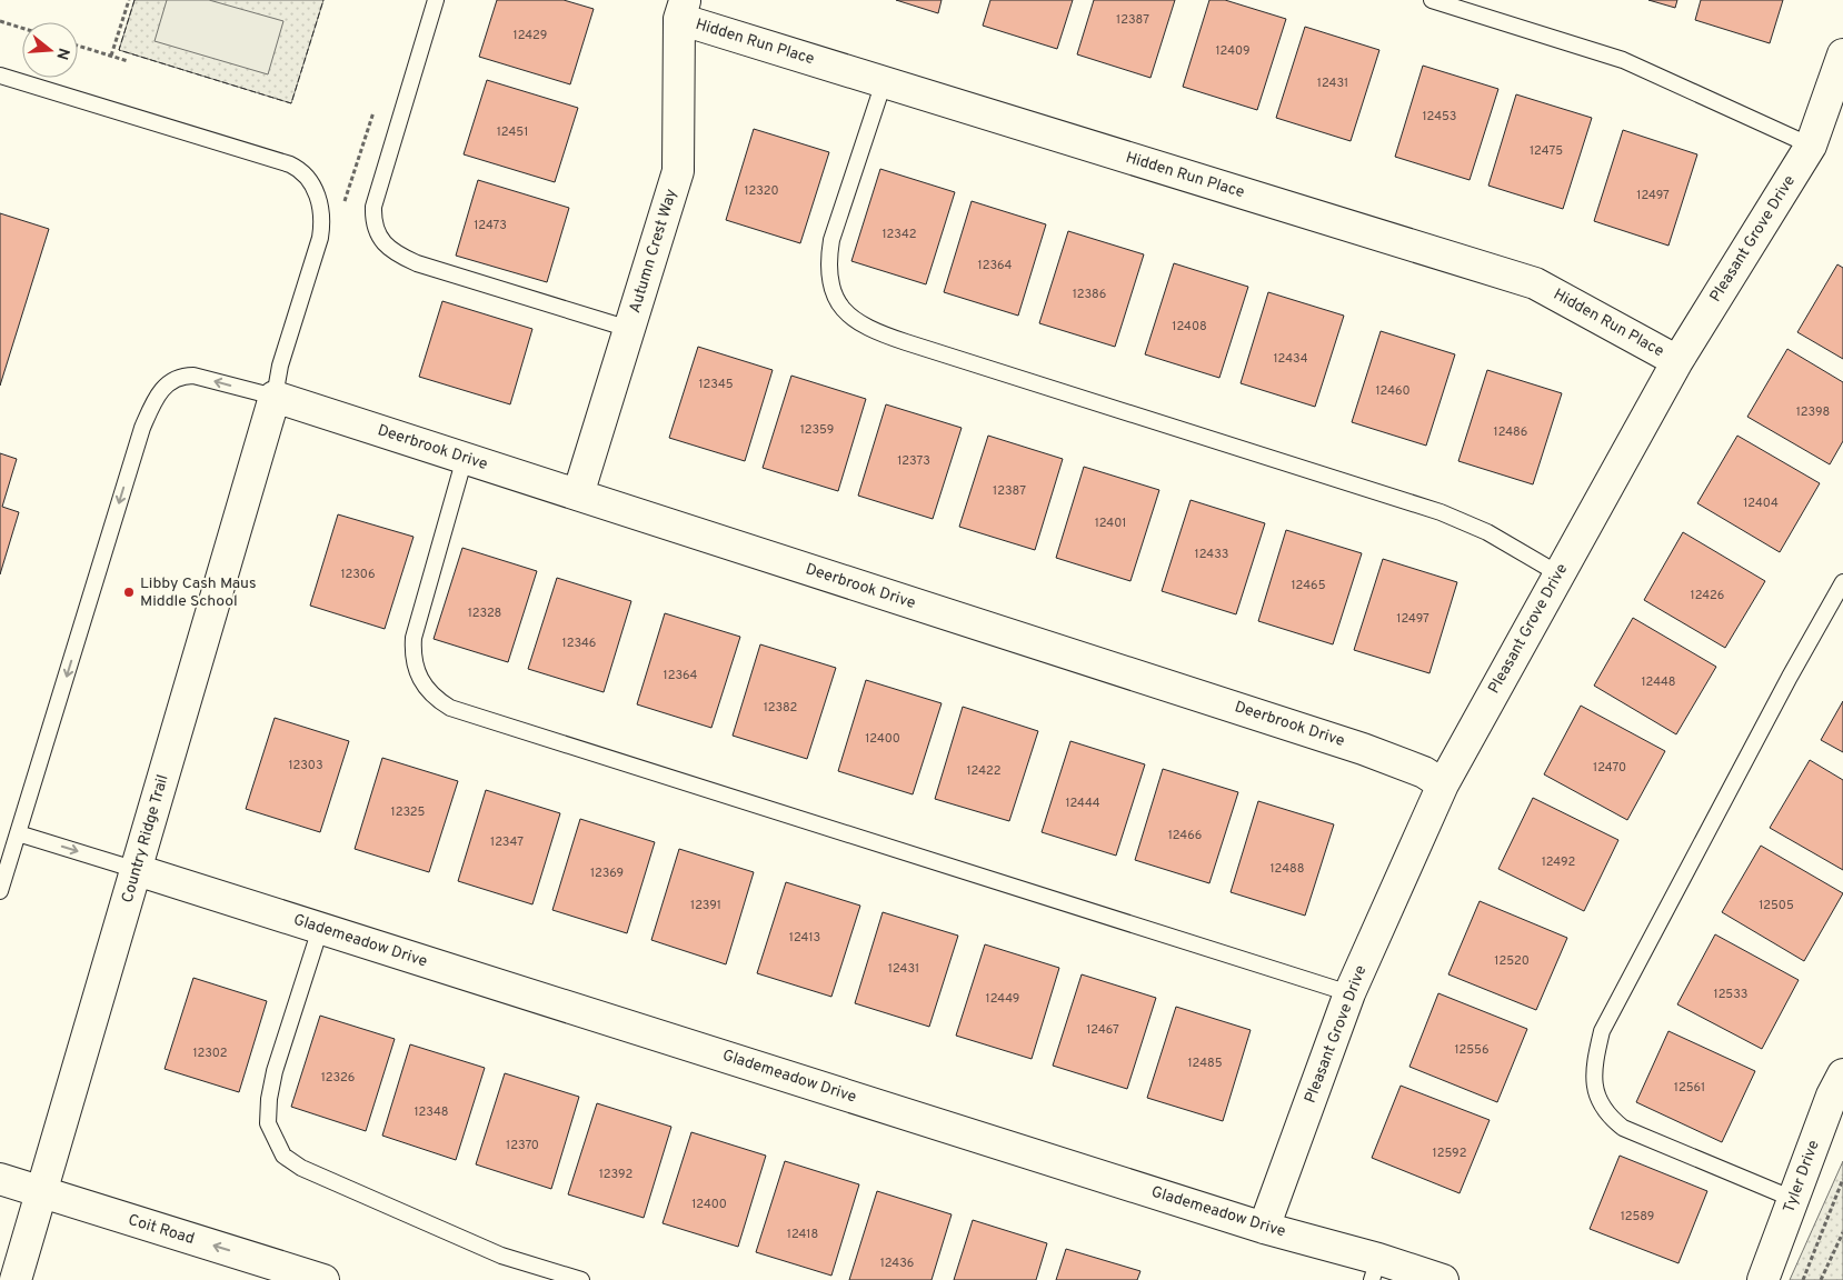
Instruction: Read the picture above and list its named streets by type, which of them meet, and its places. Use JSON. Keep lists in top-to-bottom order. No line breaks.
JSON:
{"streets":{"street":["Hidden Run Place","Pleasant Grove Drive","Autumn Crest Way","Deerbrook Drive","Country Ridge Trail","Glademeadow Drive","Tyler Drive","Coit Road"]},"crossings":[["Hidden Run Place","Pleasant Grove Drive"],["Hidden Run Place","Autumn Crest Way"],["Pleasant Grove Drive","Deerbrook Drive"],["Pleasant Grove Drive","Glademeadow Drive"],["Autumn Crest Way","Deerbrook Drive"],["Deerbrook Drive","Country Ridge Trail"],["Country Ridge Trail","Glademeadow Drive"],["Country Ridge Trail","Coit Road"]],"one_way":["Coit Road"],"places":["Libby Cash Maus Middle School"],"house_numbers":["12387","12429","12409","12431","12453","12451","12475","12320","12497","12473","12342","12364","12386","12408","12434","12345","12460","12398","12359","12486","12373","12387","12404","12401","12433","12306","12465","12426","12328","12497","12346","12364","12448","12382","12400","12303","12470","12422","12444","12325","12466","12347","12492","12488","12369","12391","12505","12413","12520","12431","12533","12449","12467","12556","12302","12485","12326","12561","12348","12370","12592","12392","12400","12589","12418","12436"],"north":"right"}
